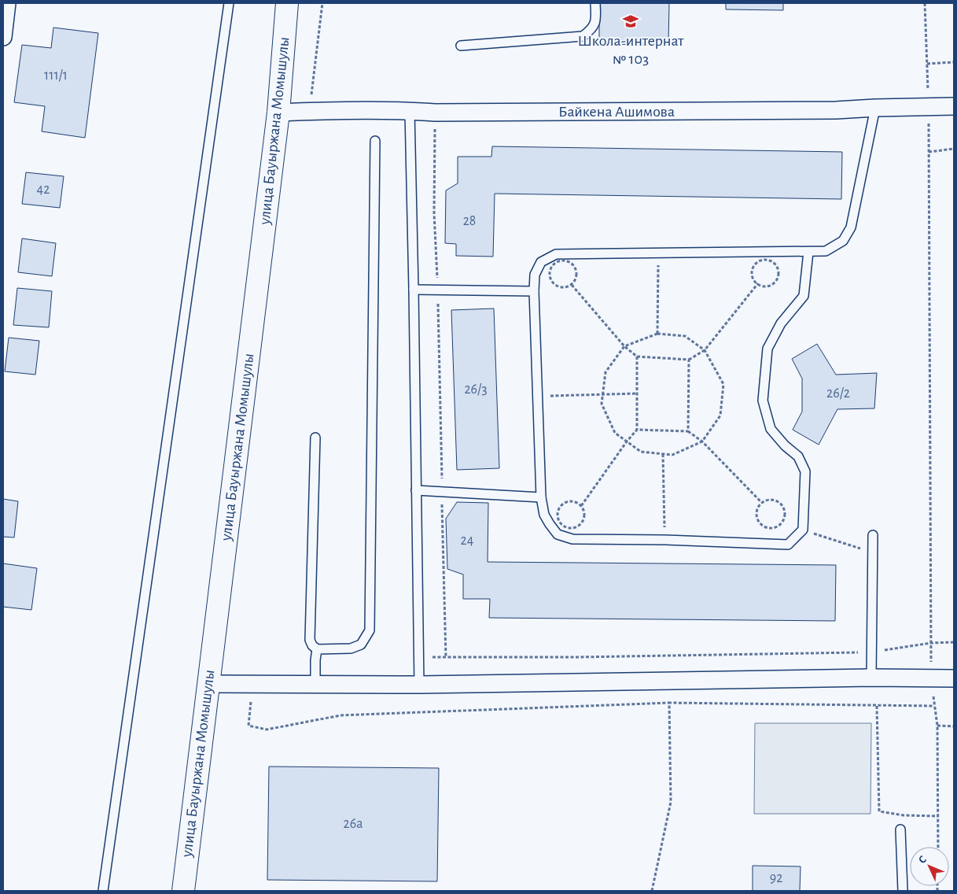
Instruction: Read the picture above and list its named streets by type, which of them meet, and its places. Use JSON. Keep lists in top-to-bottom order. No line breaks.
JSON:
{"streets":{"main road":["улица Бауыржана Момышулы"],"street":["Байкена Ашимова"]},"crossings":[["Байкена Ашимова","улица Бауыржана Момышулы"]],"places":{"school or university":["Школа-интернат № 103"]},"house_numbers":["111/1","42","28","26/3","26/2","24","26а","92"],"north":"top left"}
